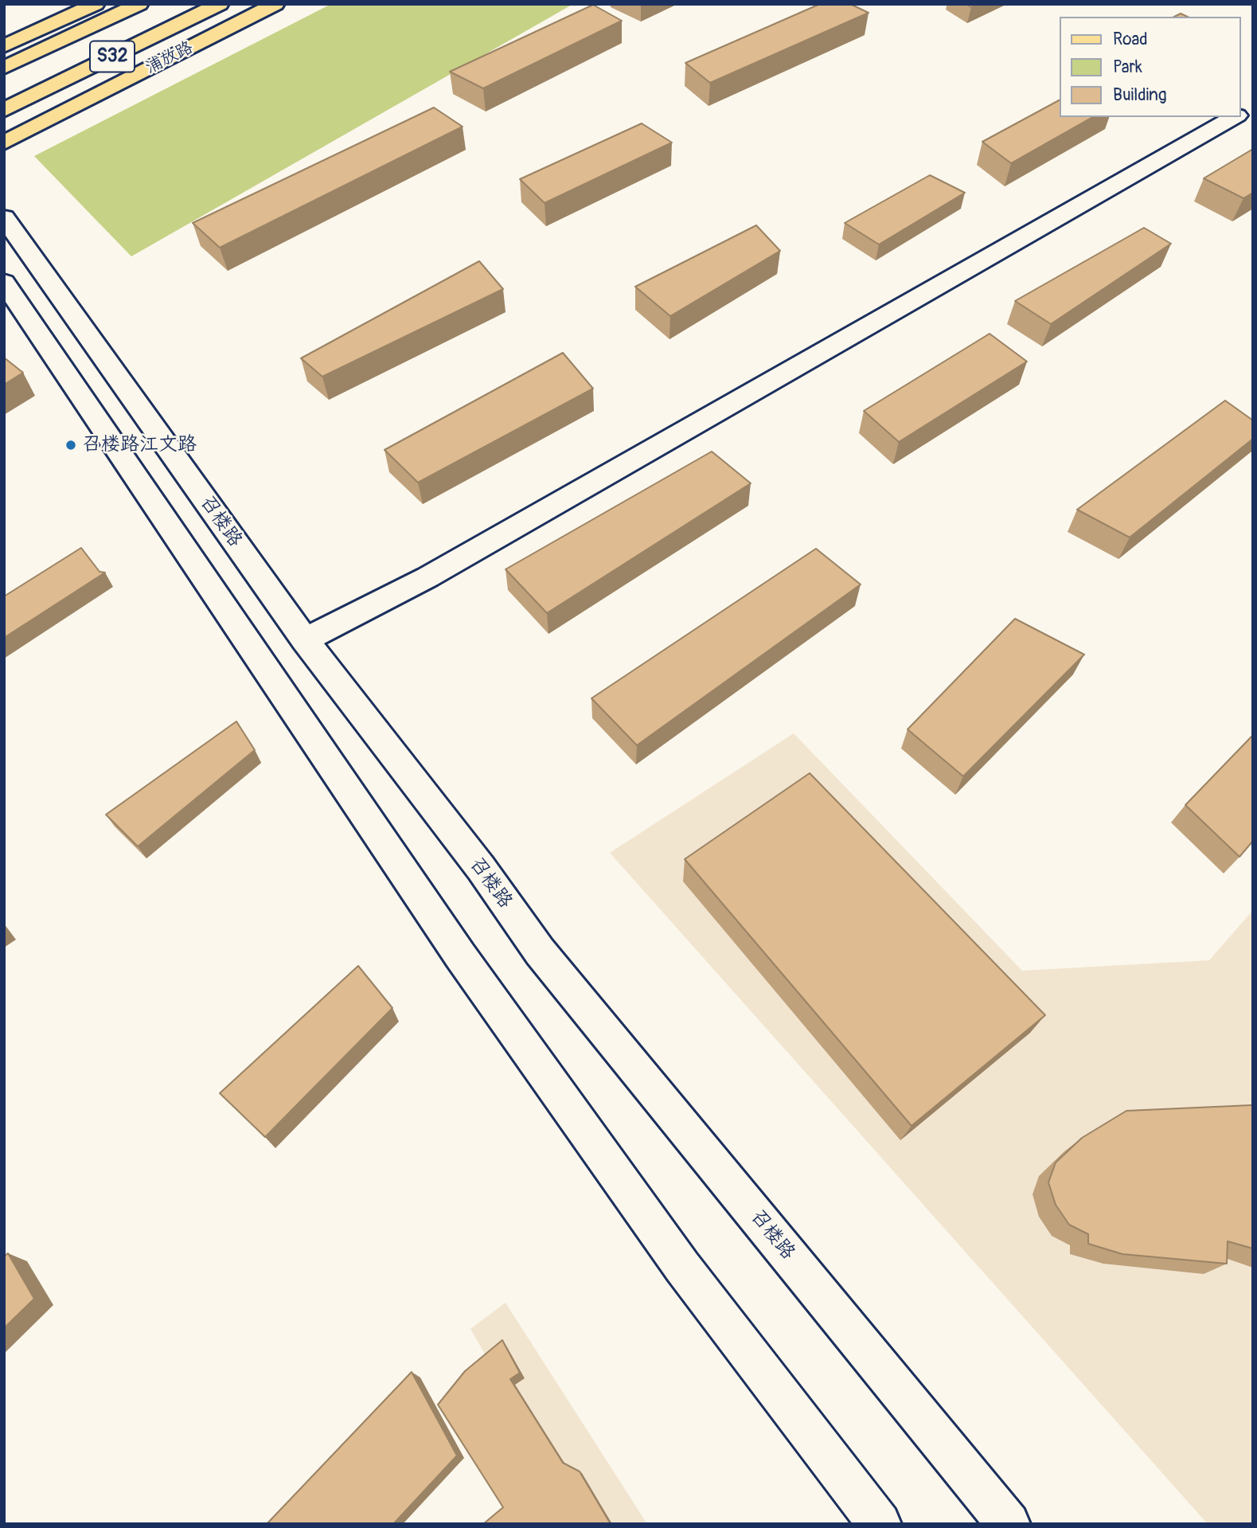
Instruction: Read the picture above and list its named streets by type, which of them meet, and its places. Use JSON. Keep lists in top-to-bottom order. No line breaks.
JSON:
{"streets":{"main road":["S32","浦放路"],"street":["召楼路"]},"places":["召楼路江文路"],"legend":["Road","Park","Building"]}
